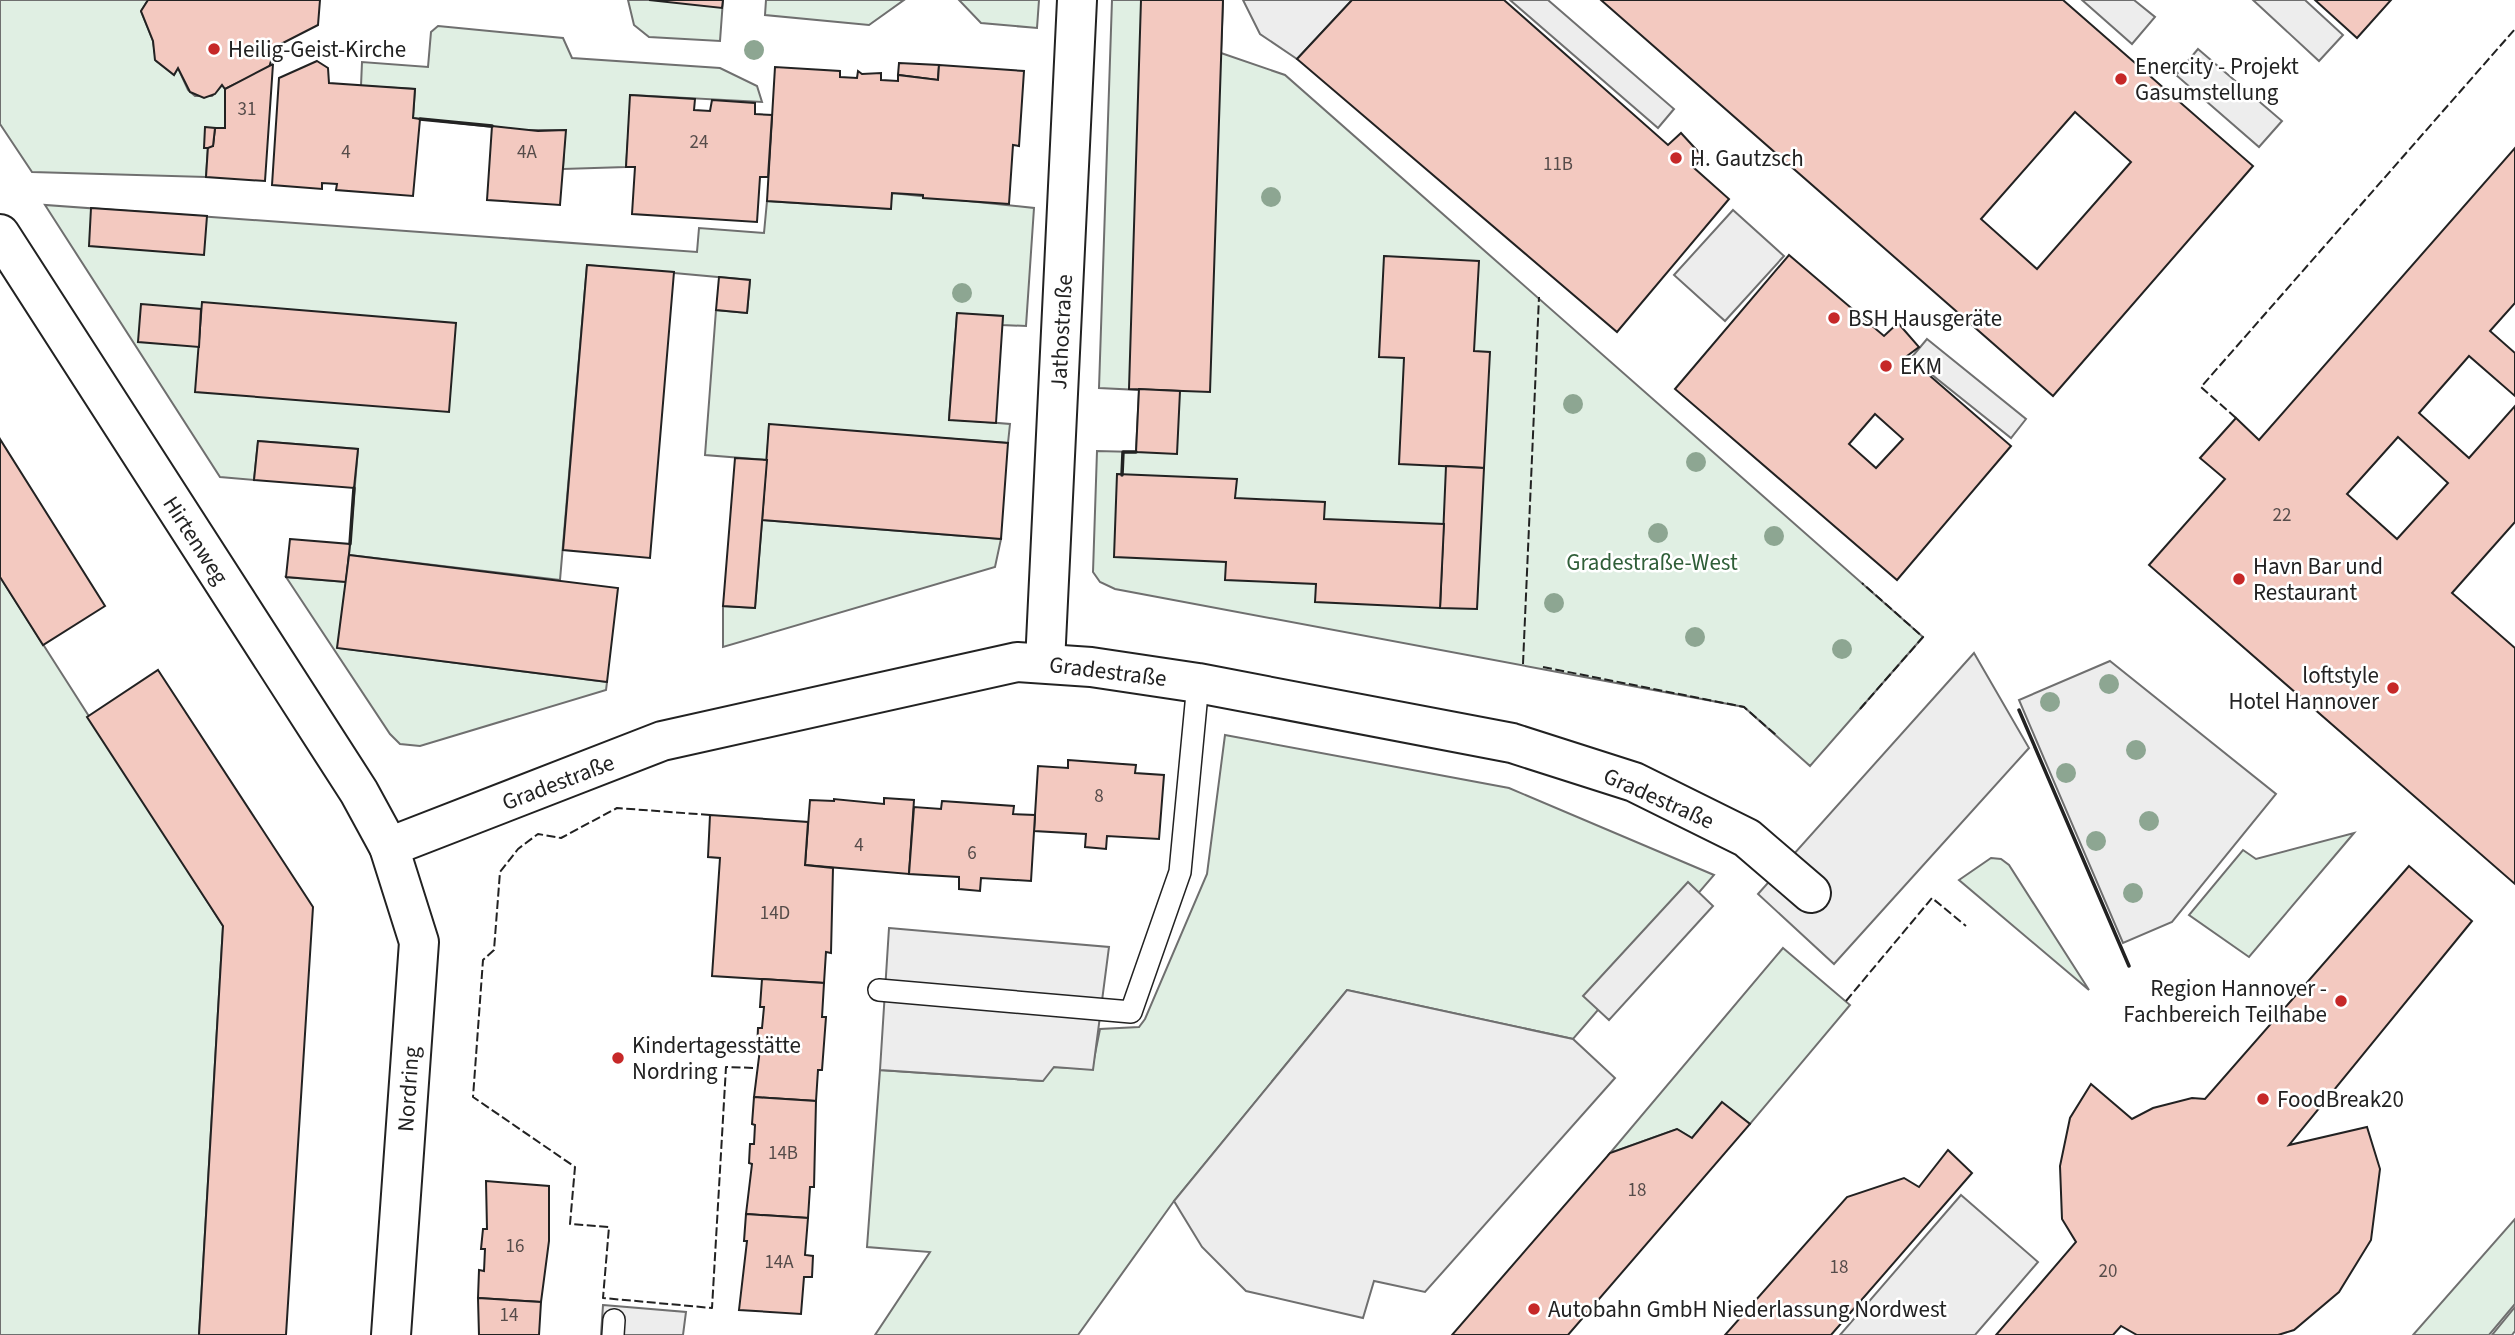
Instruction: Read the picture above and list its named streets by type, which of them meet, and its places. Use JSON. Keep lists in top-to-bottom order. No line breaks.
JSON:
{"streets":{"street":["Jathostraße","Hirtenweg","Gradestraße","Nordring"]},"crossings":[["Jathostraße","Gradestraße"],["Hirtenweg","Gradestraße"],["Hirtenweg","Nordring"],["Gradestraße","Nordring"]],"parks":["Gradestraße-West"],"places":["Heilig-Geist-Kirche","Enercity - Projekt Gasumstellung","H. Gautzsch","BSH Hausgeräte","EKM","Havn Bar und Restaurant","loftstyle Hotel Hannover","Region Hannover - Fachbereich Teilhabe","Kindertagesstätte Nordring","FoodBreak20","Autobahn GmbH Niederlassung Nordwest"],"house_numbers":["31","24","4","4A","11B","22","8","4","6","14D","14B","18","16","14A","18","20","14"]}
